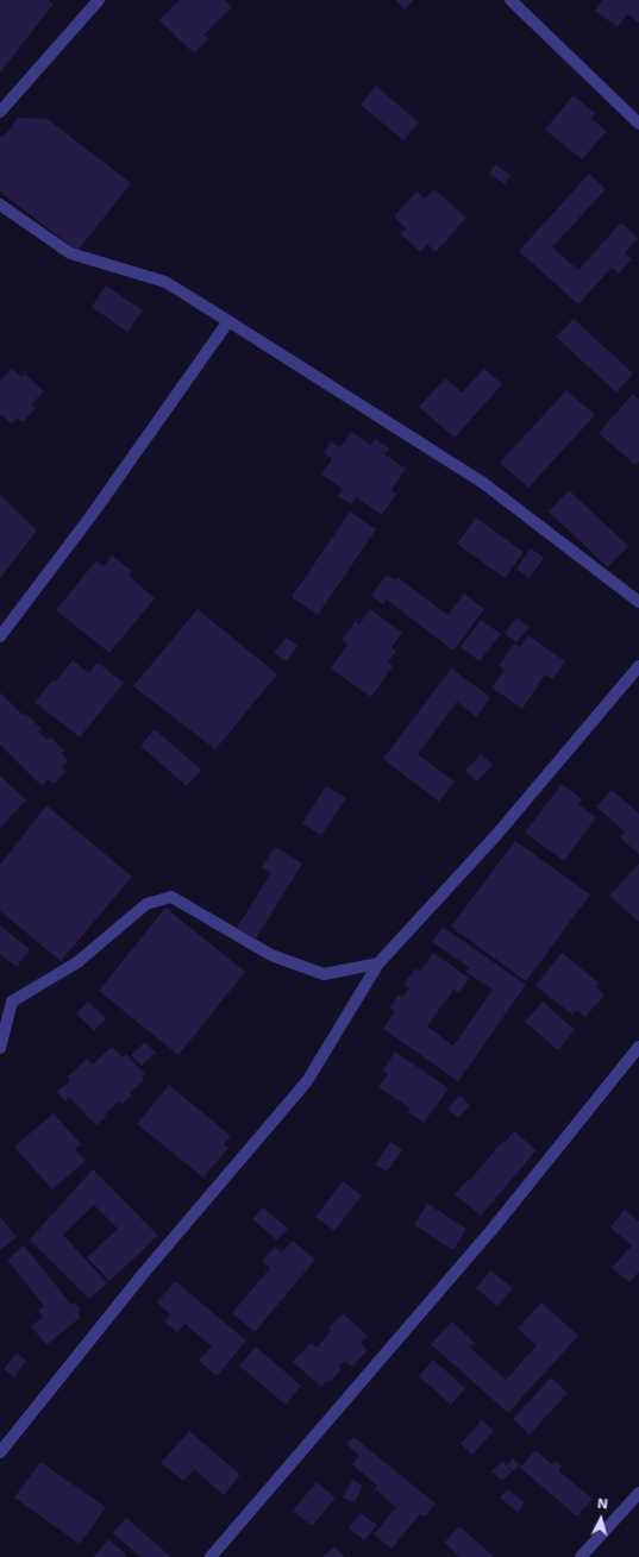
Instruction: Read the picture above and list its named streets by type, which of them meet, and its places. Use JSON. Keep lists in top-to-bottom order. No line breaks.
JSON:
{"north":"top"}
